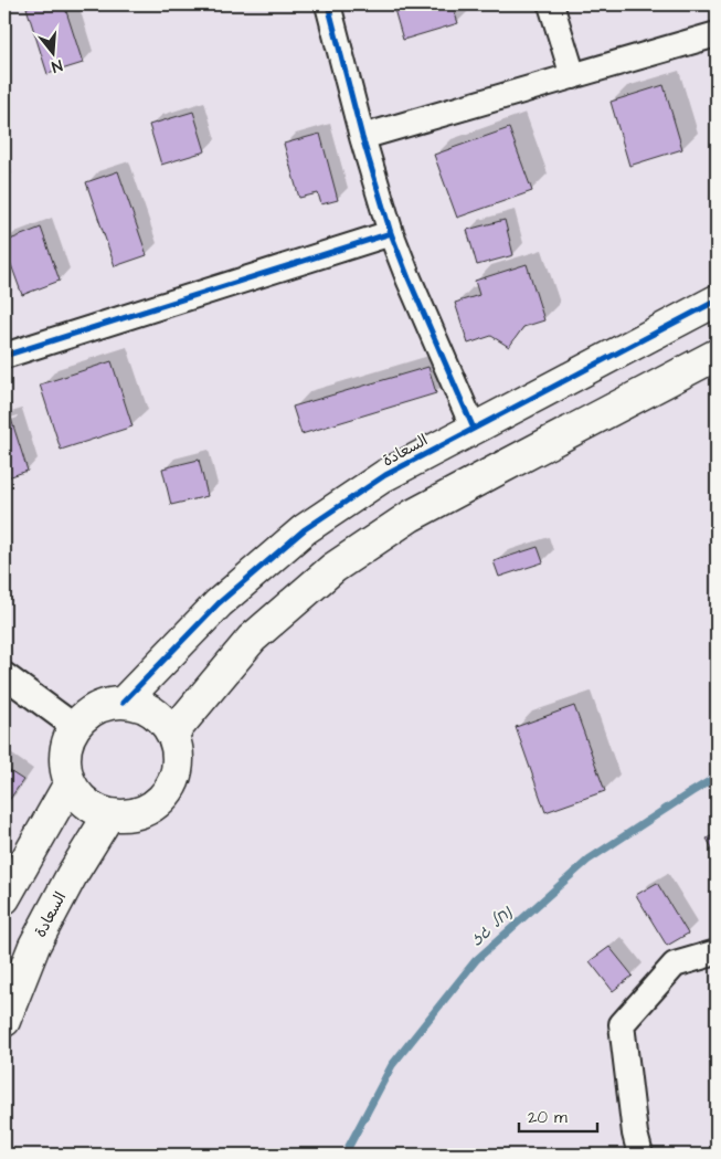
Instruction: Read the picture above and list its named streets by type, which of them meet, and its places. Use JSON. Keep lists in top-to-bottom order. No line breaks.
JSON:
{"streets":{"street":["السعادة"]},"water":["נחל גז"],"scale_bar":"20 m","north":"bottom"}
